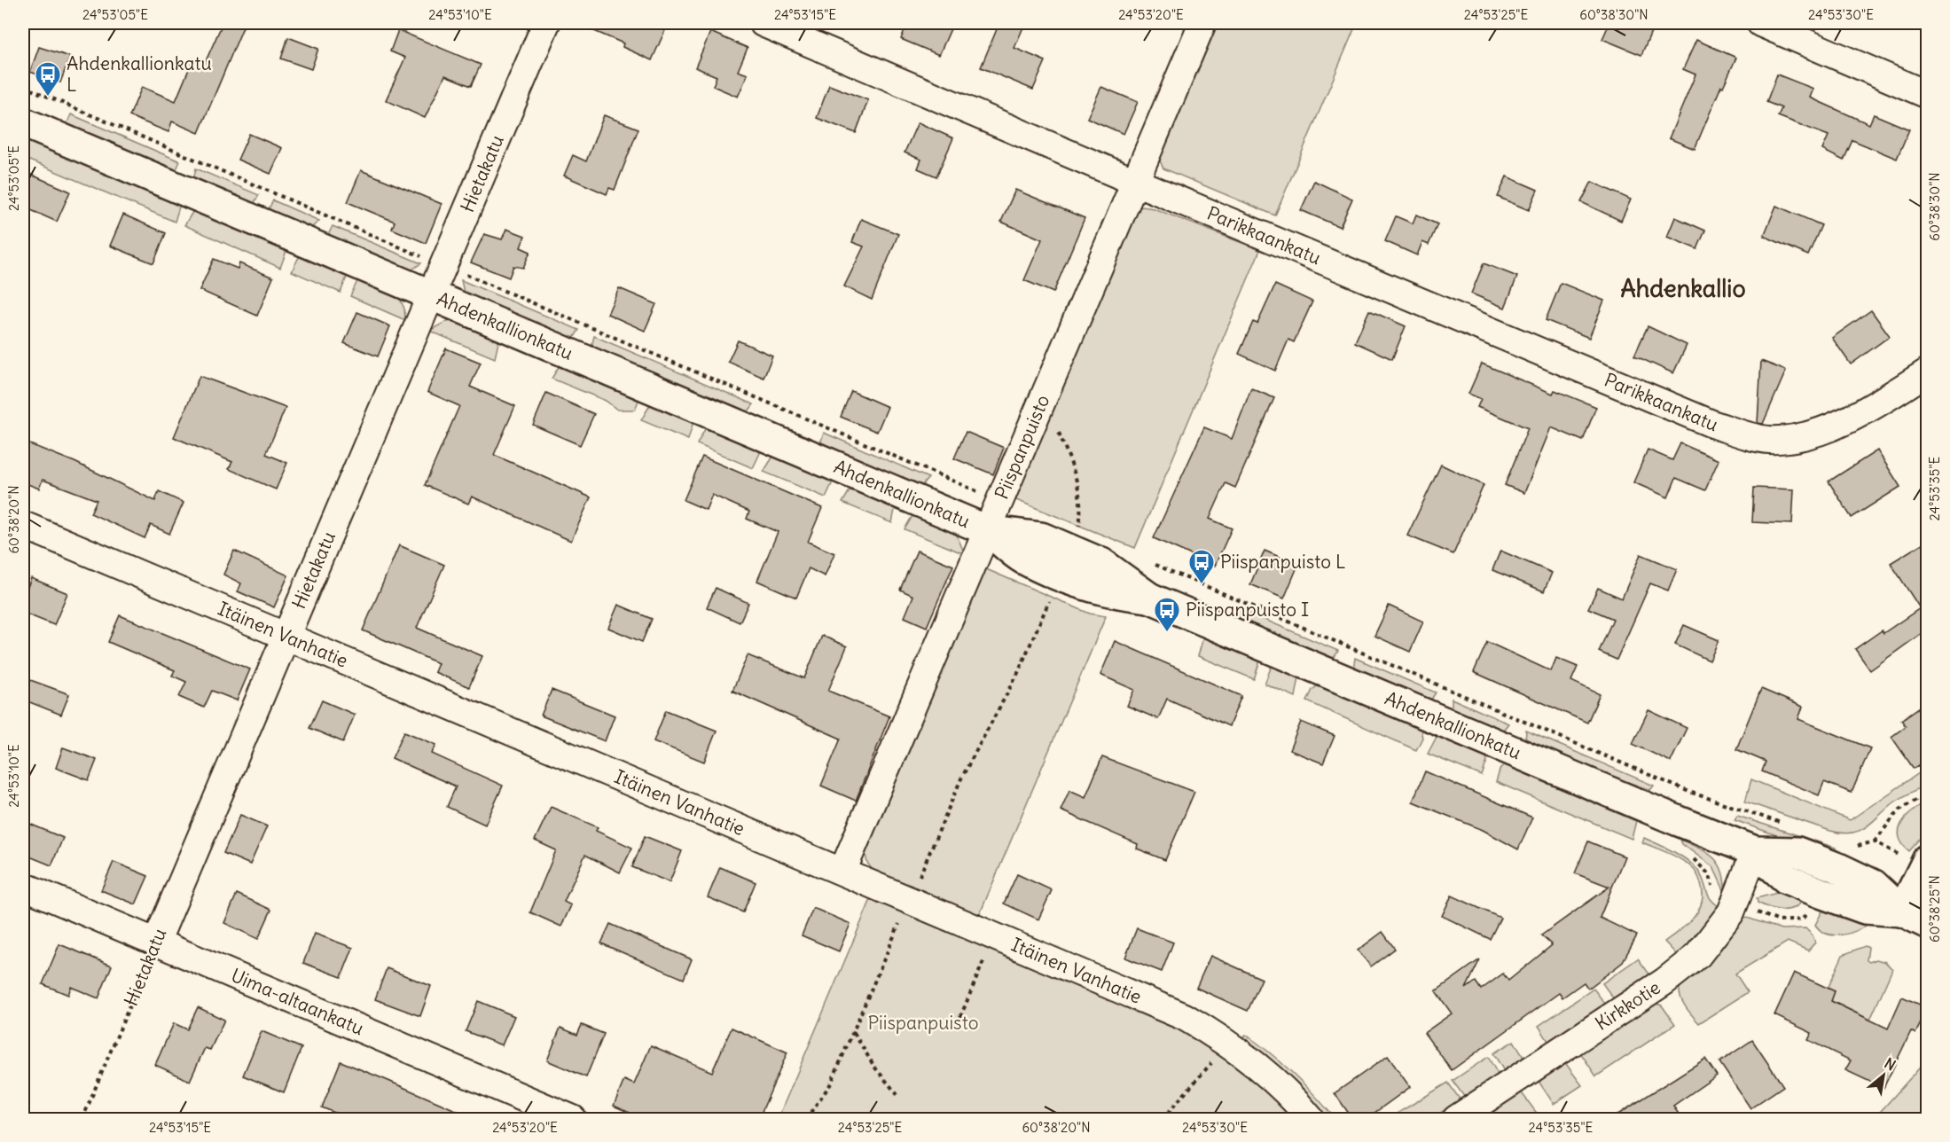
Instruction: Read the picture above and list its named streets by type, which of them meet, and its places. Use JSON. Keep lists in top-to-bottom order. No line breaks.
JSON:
{"streets":{"street":["Hietakatu","Parikkaankatu","Ahdenkallionkatu","Piispanpuisto","Itäinen Vanhatie","Uima-altaankatu","Kirkkotie"]},"crossings":[["Hietakatu","Ahdenkallionkatu"],["Hietakatu","Itäinen Vanhatie"],["Hietakatu","Uima-altaankatu"],["Parikkaankatu","Piispanpuisto"],["Ahdenkallionkatu","Piispanpuisto"],["Ahdenkallionkatu","Kirkkotie"],["Piispanpuisto","Itäinen Vanhatie"]],"districts":["Ahdenkallio"],"parks":["Piispanpuisto"],"places":{"bus stop":["Ahdenkallionkatu L","Piispanpuisto L","Piispanpuisto I"]},"north":"top right","coordinates":["24°53'05\"E","24°53'10\"E","24°53'15\"E","24°53'20\"E","24°53'25\"E","60°38'30\"N","24°53'30\"E","24°53'35\"E","60°38'20\"N","60°38'25\"N"]}
